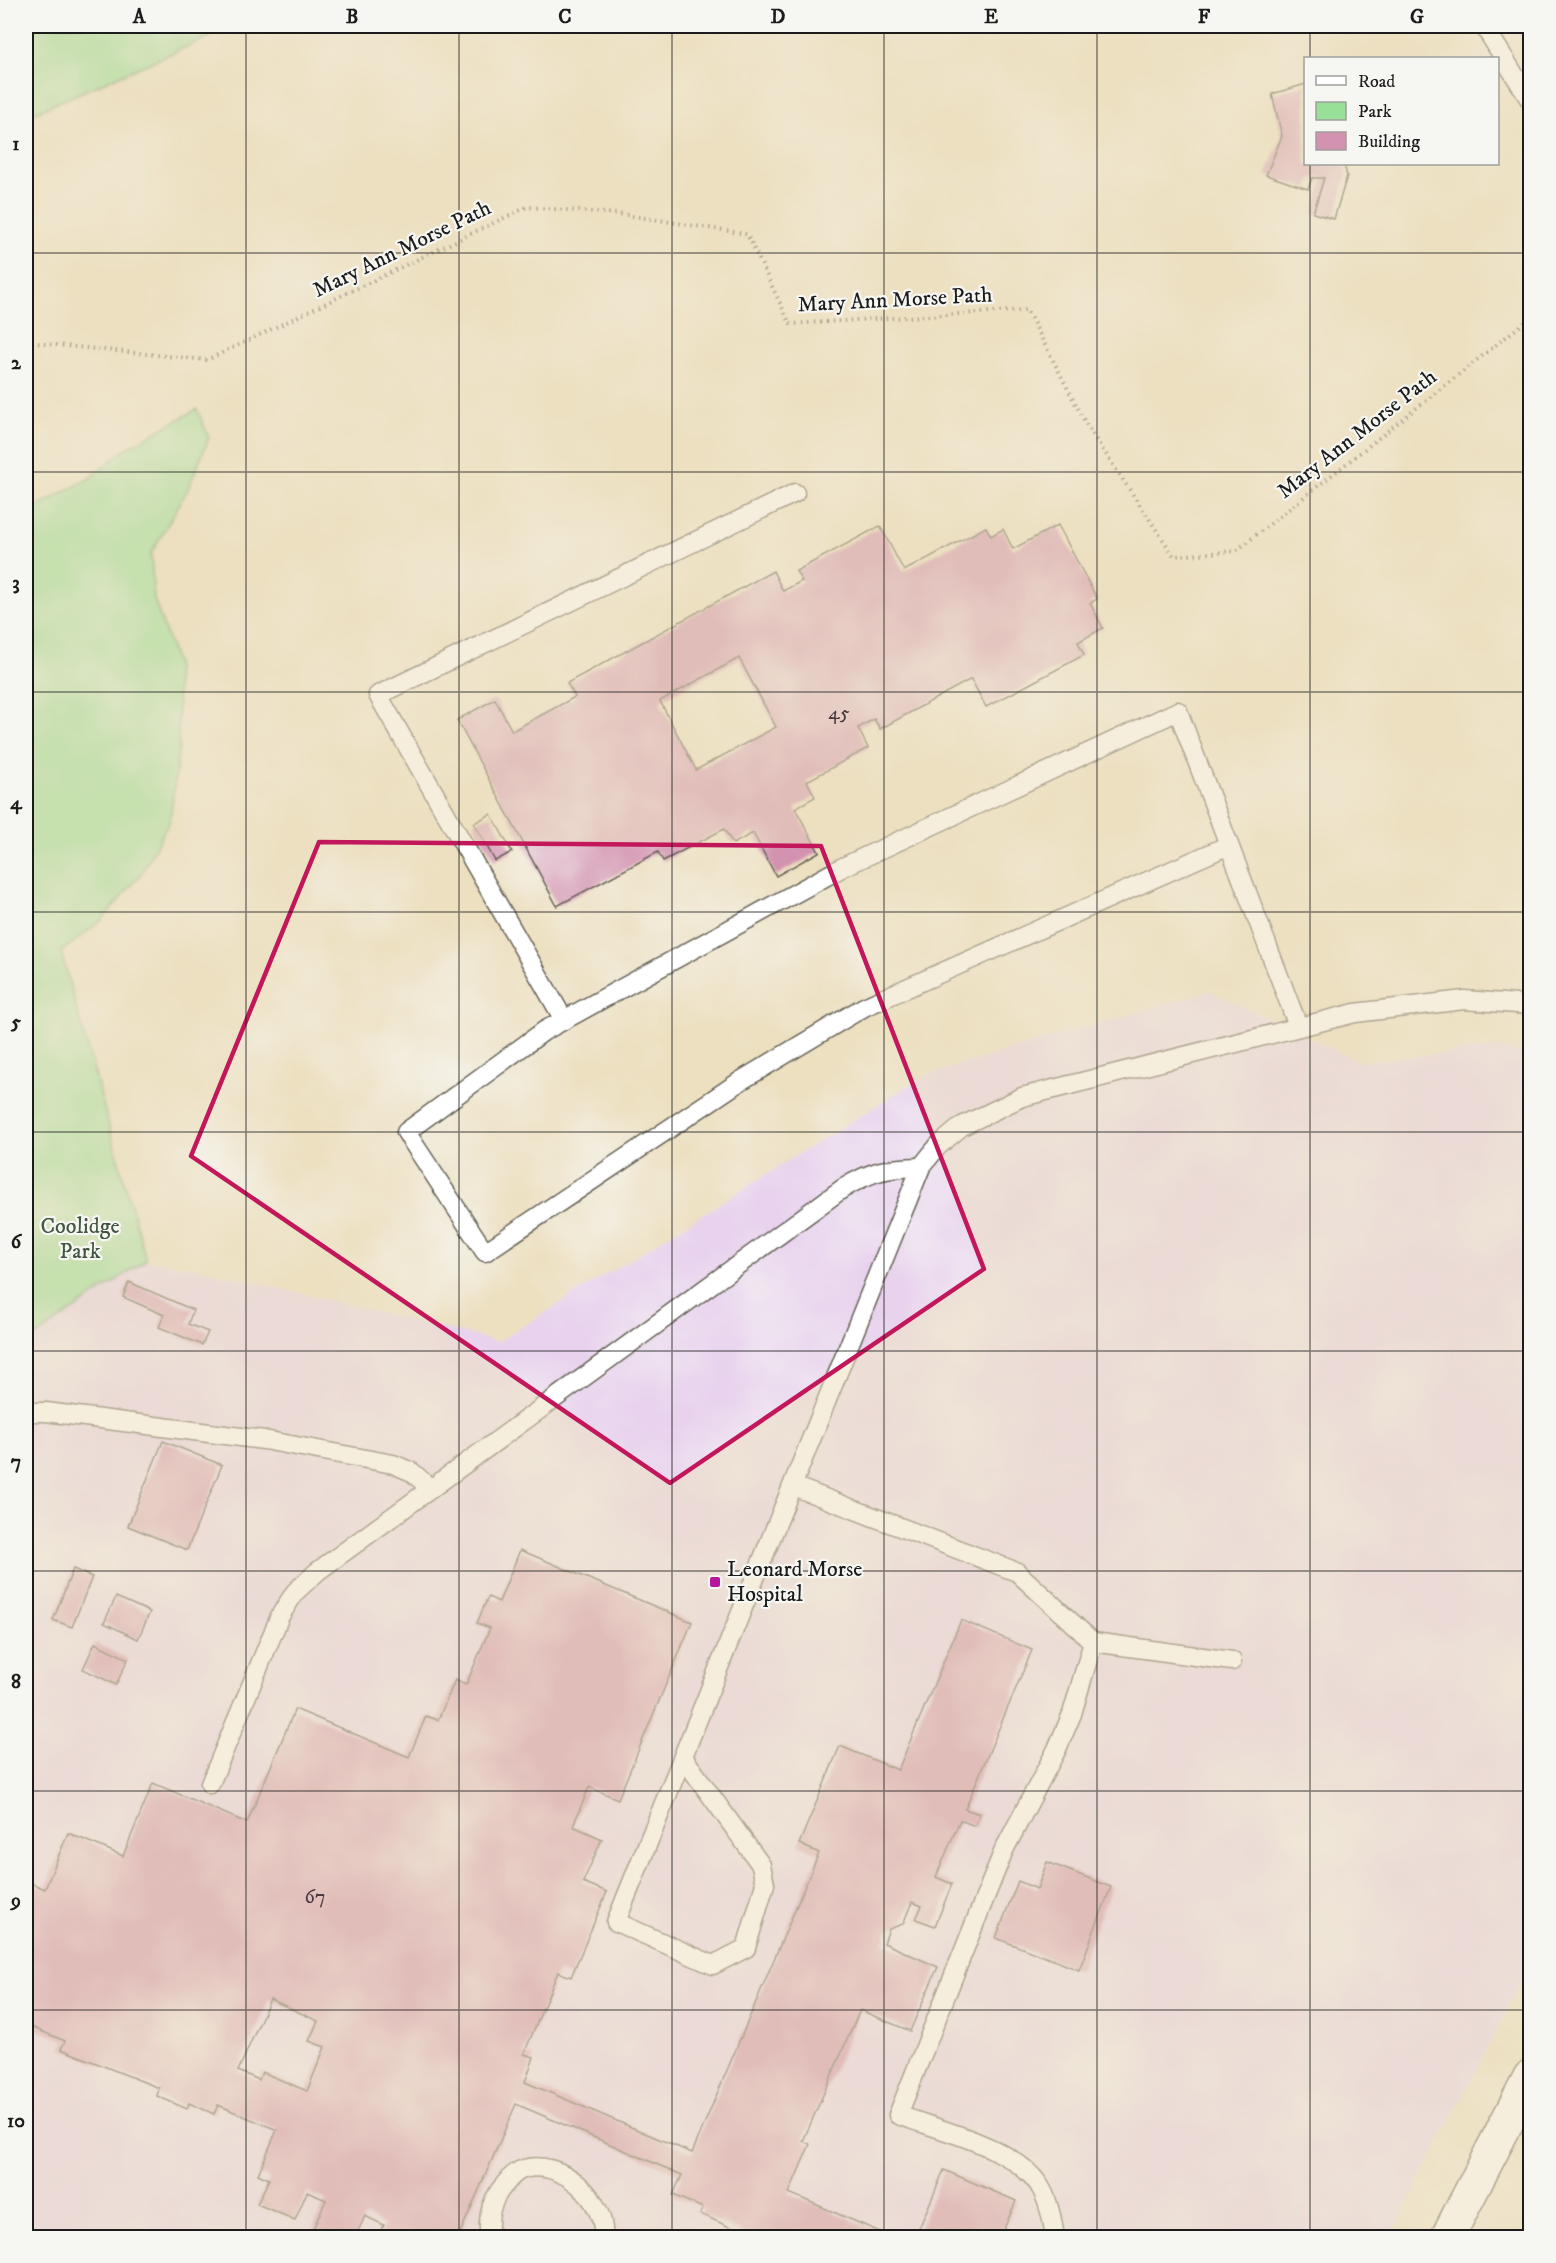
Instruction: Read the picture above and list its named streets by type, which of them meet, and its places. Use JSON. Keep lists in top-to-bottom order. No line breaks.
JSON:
{"streets":{"path":["Mary Ann Morse Path"]},"parks":["Coolidge Park"],"places":{"transit":["Leonard Morse Hospital"]},"house_numbers":["45","67"],"legend":["Road","Park","Building"],"grid":{"columns":["A","B","C","D","E","F","G"],"rows":["1","2","3","4","5","6","7","8","9","10"]}}
